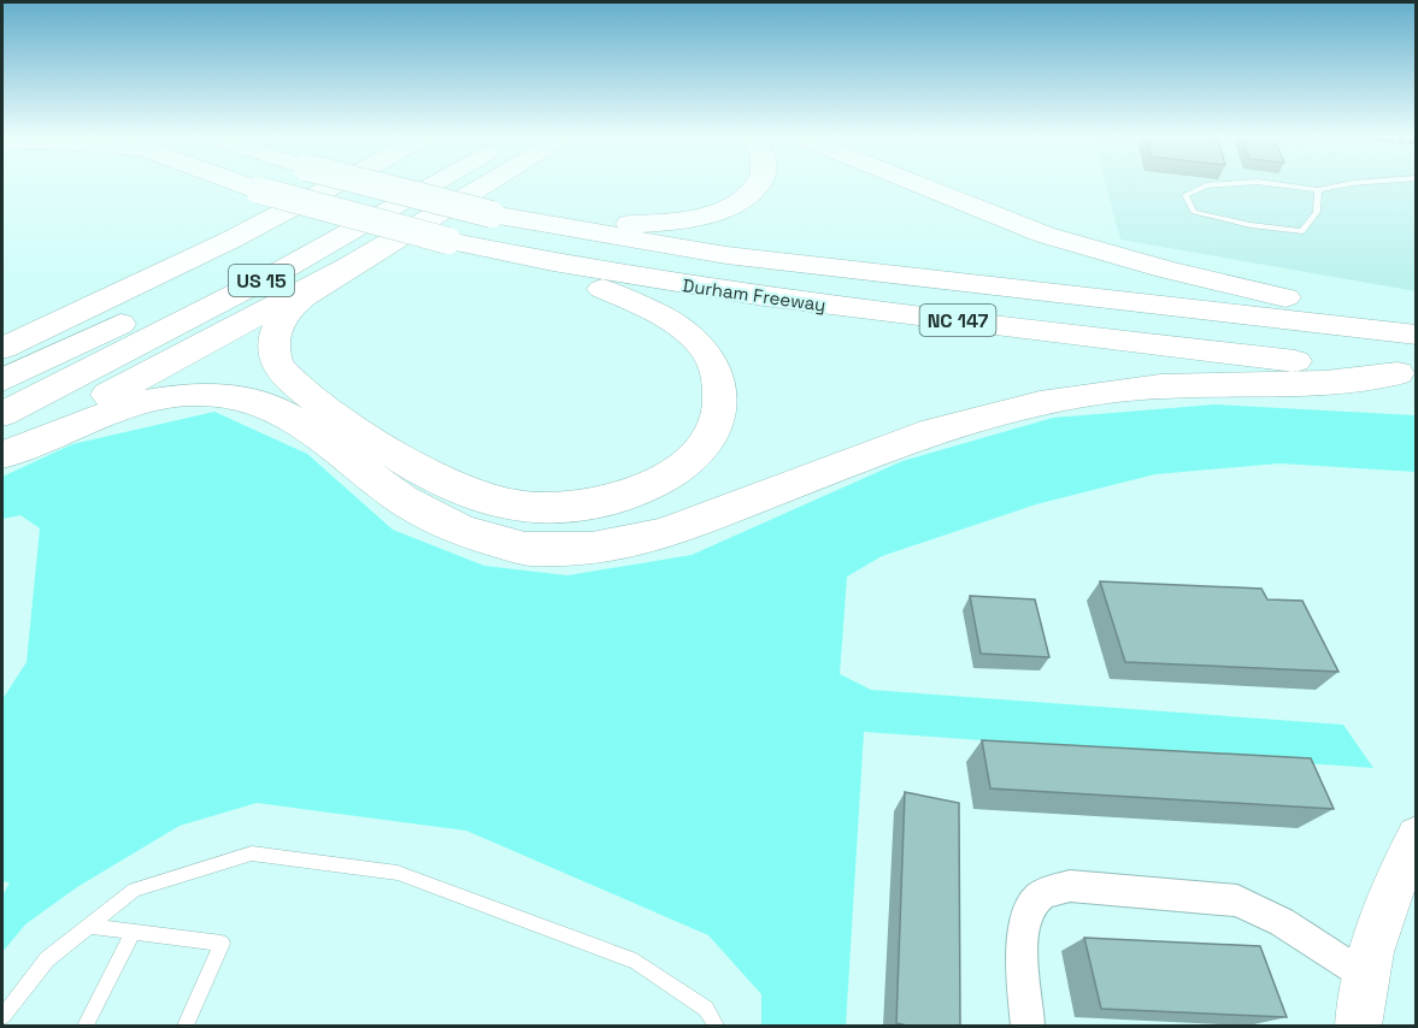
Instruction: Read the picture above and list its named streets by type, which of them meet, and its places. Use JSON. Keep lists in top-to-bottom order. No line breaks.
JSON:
{"streets":{"highway":["US 15","Durham Freeway","NC 147"]}}
